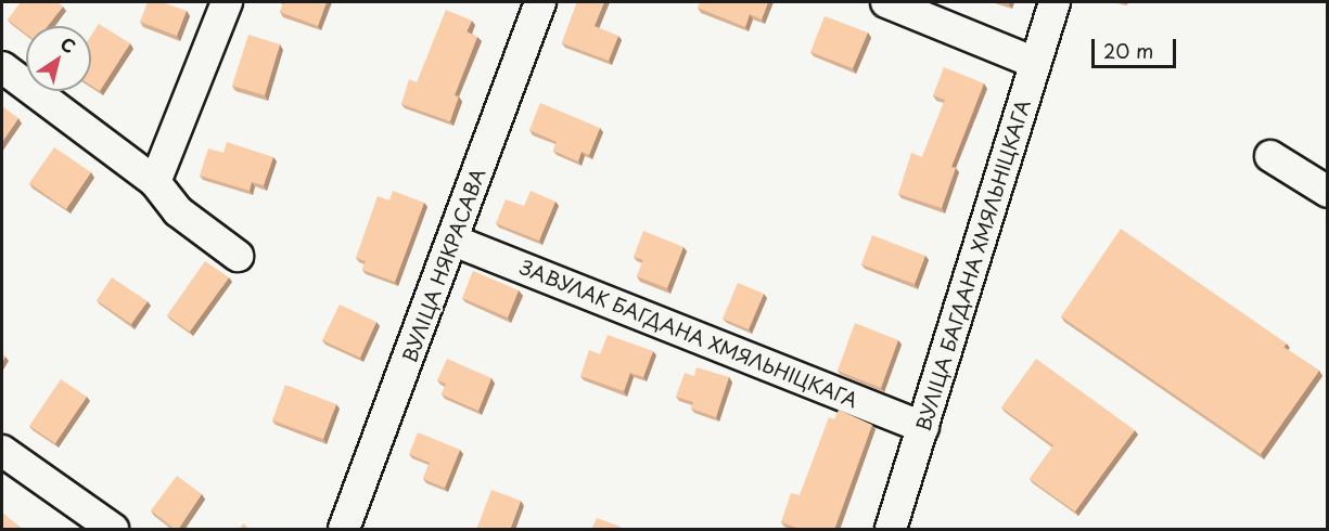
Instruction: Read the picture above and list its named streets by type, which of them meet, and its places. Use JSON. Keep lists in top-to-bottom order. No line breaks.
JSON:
{"streets":{"street":["ВУЛІЦА НЯКРАСАВА","ВУЛІЦА БАГДАНА ХМЯЛЬНІЦКАГА","ЗАВУЛАК БАГДАНА ХМЯЛЬНІЦКАГА"]},"crossings":[["ВУЛІЦА НЯКРАСАВА","ЗАВУЛАК БАГДАНА ХМЯЛЬНІЦКАГА"],["ВУЛІЦА БАГДАНА ХМЯЛЬНІЦКАГА","ЗАВУЛАК БАГДАНА ХМЯЛЬНІЦКАГА"]],"scale_bar":"20 m","north":"top right"}
